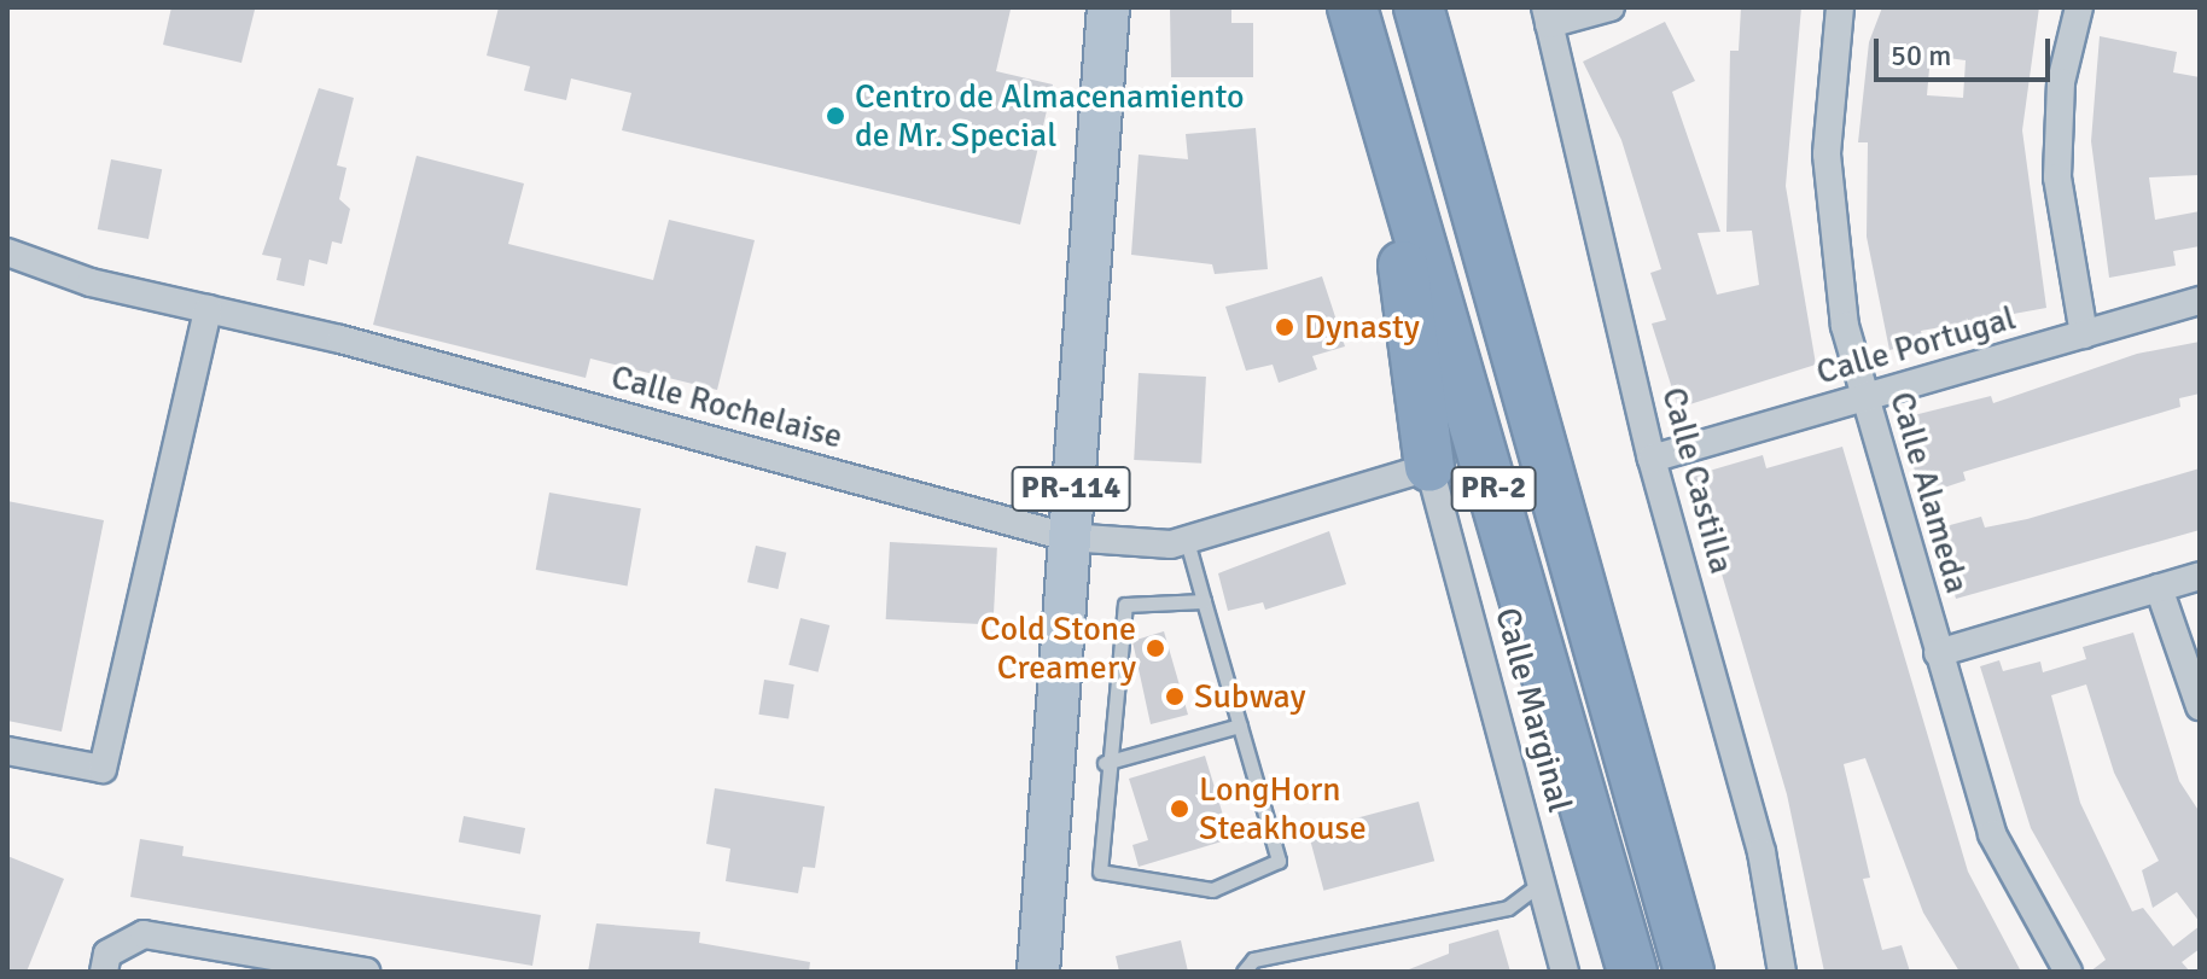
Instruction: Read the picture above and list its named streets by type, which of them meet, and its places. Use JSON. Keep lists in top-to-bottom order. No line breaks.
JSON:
{"streets":{"highway":["PR-2"],"main road":["PR-114"],"street":["Calle Portugal","Calle Rochelaise","Calle Castilla","Calle Alameda","Calle Marginal"]},"crossings":[["Calle Portugal","Calle Castilla"],["Calle Portugal","Calle Alameda"],["Calle Rochelaise","PR-114"],["Calle Rochelaise","Calle Marginal"]],"places":["Centro de Almacenamiento de Mr. Special","Dynasty","Cold Stone Creamery","Subway","LongHorn Steakhouse"],"scale_bar":"50 m"}
